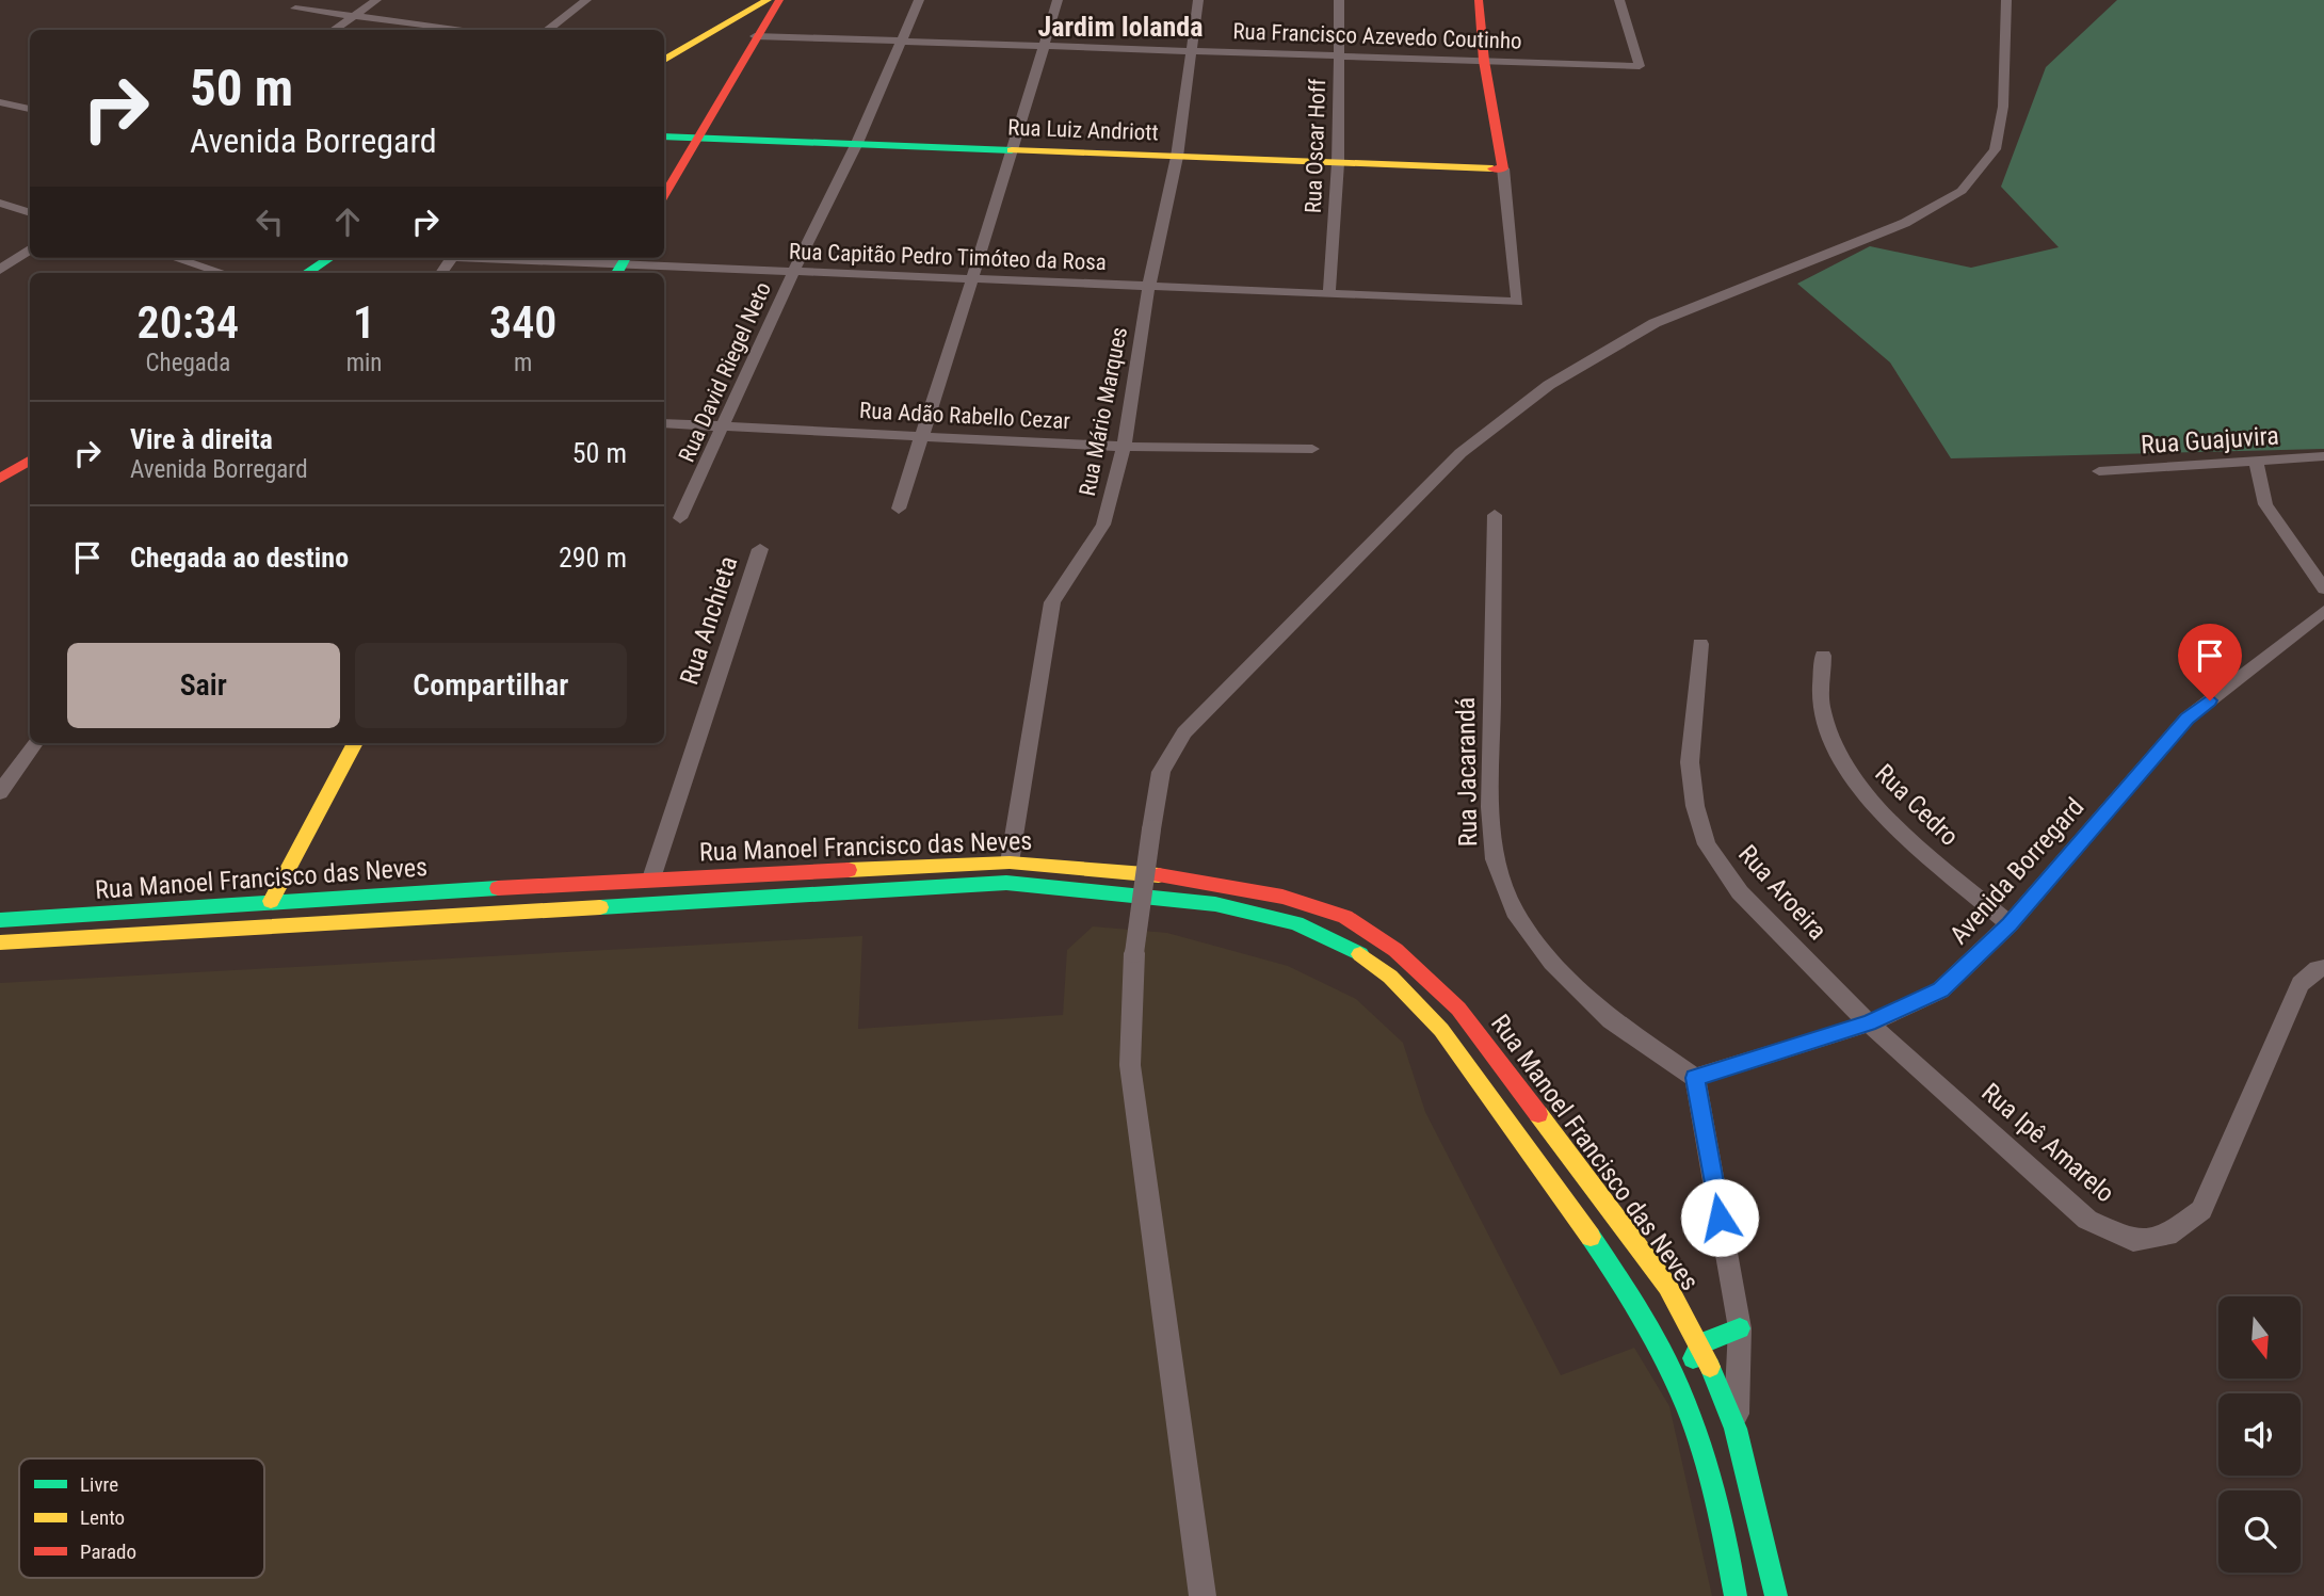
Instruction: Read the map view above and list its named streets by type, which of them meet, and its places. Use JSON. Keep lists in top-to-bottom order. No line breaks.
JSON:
{"streets":{"main road":["Rua Luiz Andriott","Rua Manoel Francisco das Neves"],"street":["Rua Francisco Azevedo Coutinho","Rua Oscar Hoff","Rua Capitão Pedro Timóteo da Rosa","Rua David Riegel Neto","Rua Mário Marques","Rua Adão Rabello Cezar","Rua Guajuvira","Rua Anchieta","Rua Jacarandá","Rua Cedro","Avenida Borregard","Rua Aroeira","Rua Ipê Amarelo"]},"crossings":[["Rua Francisco Azevedo Coutinho","Rua Oscar Hoff"],["Rua Francisco Azevedo Coutinho","Rua David Riegel Neto"],["Rua Francisco Azevedo Coutinho","Rua Mário Marques"],["Rua Luiz Andriott","Rua Oscar Hoff"],["Rua Luiz Andriott","Rua Capitão Pedro Timóteo da Rosa"],["Rua Luiz Andriott","Rua David Riegel Neto"],["Rua Luiz Andriott","Rua Mário Marques"],["Rua Oscar Hoff","Rua Capitão Pedro Timóteo da Rosa"],["Rua Capitão Pedro Timóteo da Rosa","Rua David Riegel Neto"],["Rua Capitão Pedro Timóteo da Rosa","Rua Mário Marques"],["Rua David Riegel Neto","Rua Adão Rabello Cezar"],["Rua Mário Marques","Rua Adão Rabello Cezar"],["Rua Mário Marques","Rua Manoel Francisco das Neves"],["Rua Anchieta","Rua Manoel Francisco das Neves"],["Rua Jacarandá","Avenida Borregard"],["Rua Cedro","Avenida Borregard"],["Avenida Borregard","Rua Aroeira"],["Avenida Borregard","Rua Ipê Amarelo"],["Rua Aroeira","Rua Ipê Amarelo"]],"districts":["Jardim Iolanda"],"legend":["Livre","Lento","Parado"],"north":"bottom","page":{"turn":["50 m","Avenida Borregard"],"eta":["20:34","Chegada","1","min","340","m"],"list":[{"name":"Vire à direita","note":"Avenida Borregard","value":"50 m"},{"name":"Chegada ao destino","value":"290 m"}],"buttons":["Sair","Compartilhar"]}}
